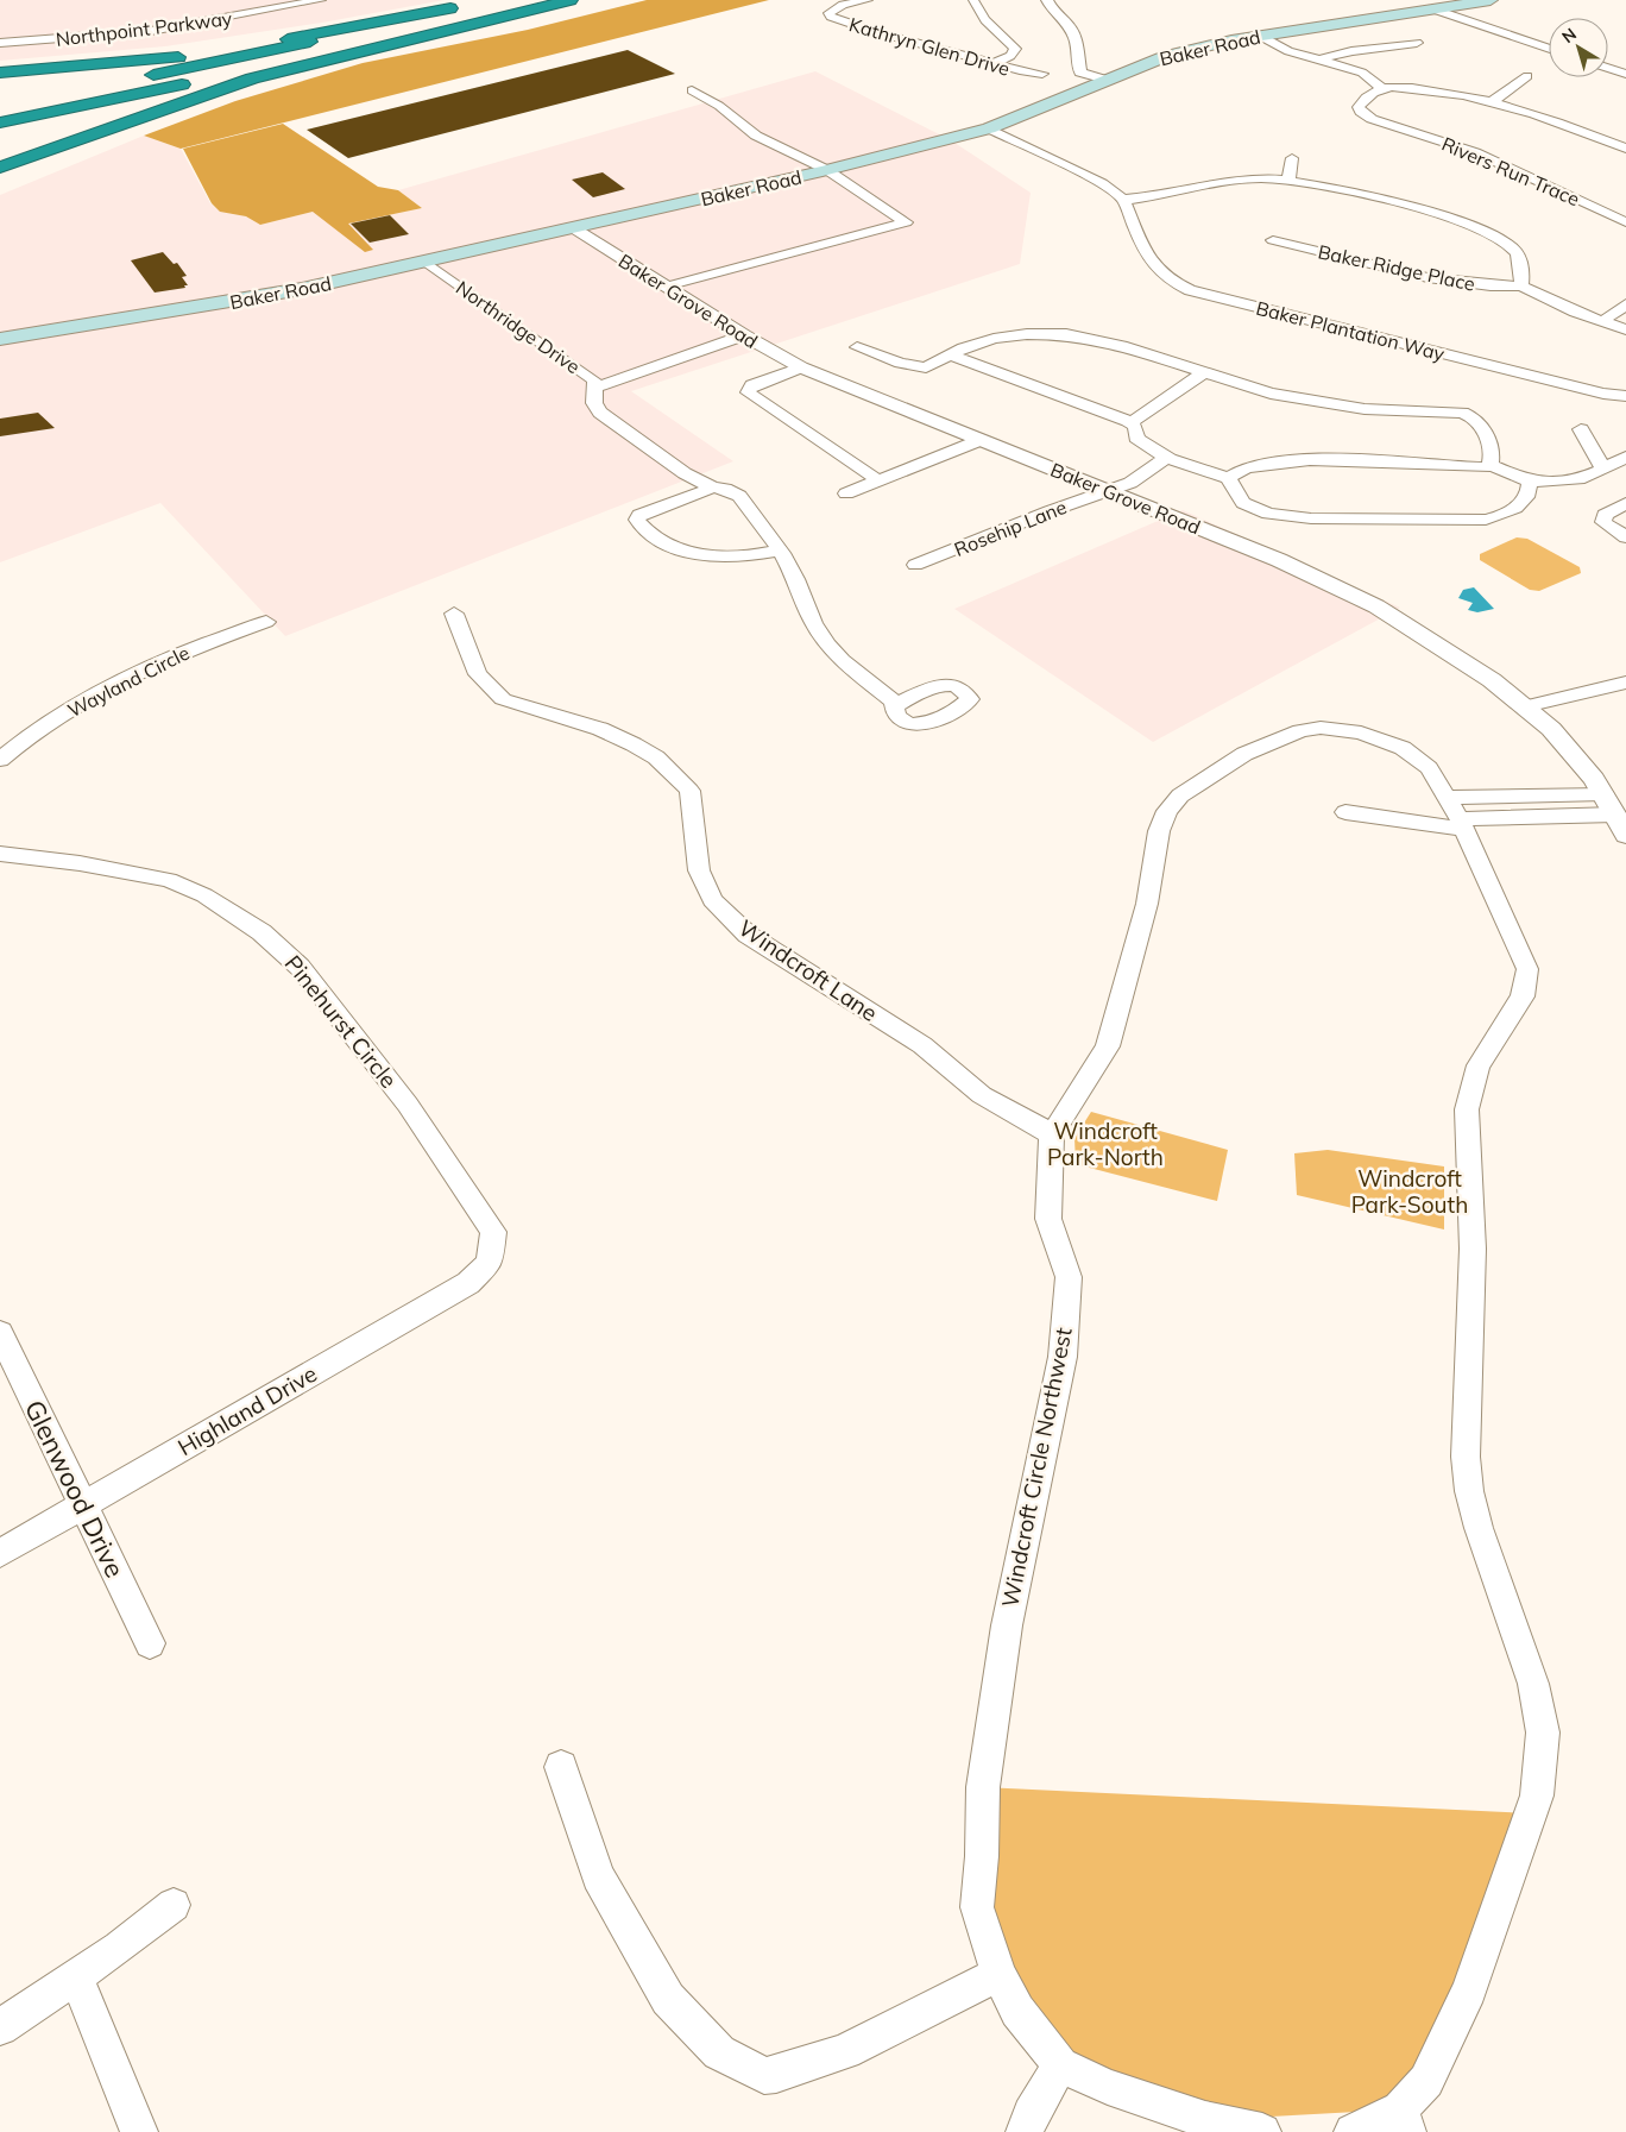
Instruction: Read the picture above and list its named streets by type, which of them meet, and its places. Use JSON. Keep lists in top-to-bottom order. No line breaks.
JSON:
{"streets":{"main road":["Baker Road"],"street":["Northpoint Parkway","Kathryn Glen Drive","Rivers Run Trace","Baker Ridge Place","Baker Grove Road","Northridge Drive","Baker Plantation Way","Rosehip Lane","Wayland Circle","Windcroft Lane","Pinehurst Circle","Highland Drive","Windcroft Circle Northwest","Glenwood Drive"]},"crossings":[["Baker Road","Baker Grove Road"],["Baker Road","Northridge Drive"],["Baker Grove Road","Northridge Drive"],["Baker Grove Road","Rosehip Lane"],["Windcroft Lane","Windcroft Circle Northwest"],["Pinehurst Circle","Highland Drive"],["Highland Drive","Glenwood Drive"]],"parks":["Windcroft Park-North","Windcroft Park-South"],"north":"top left"}
